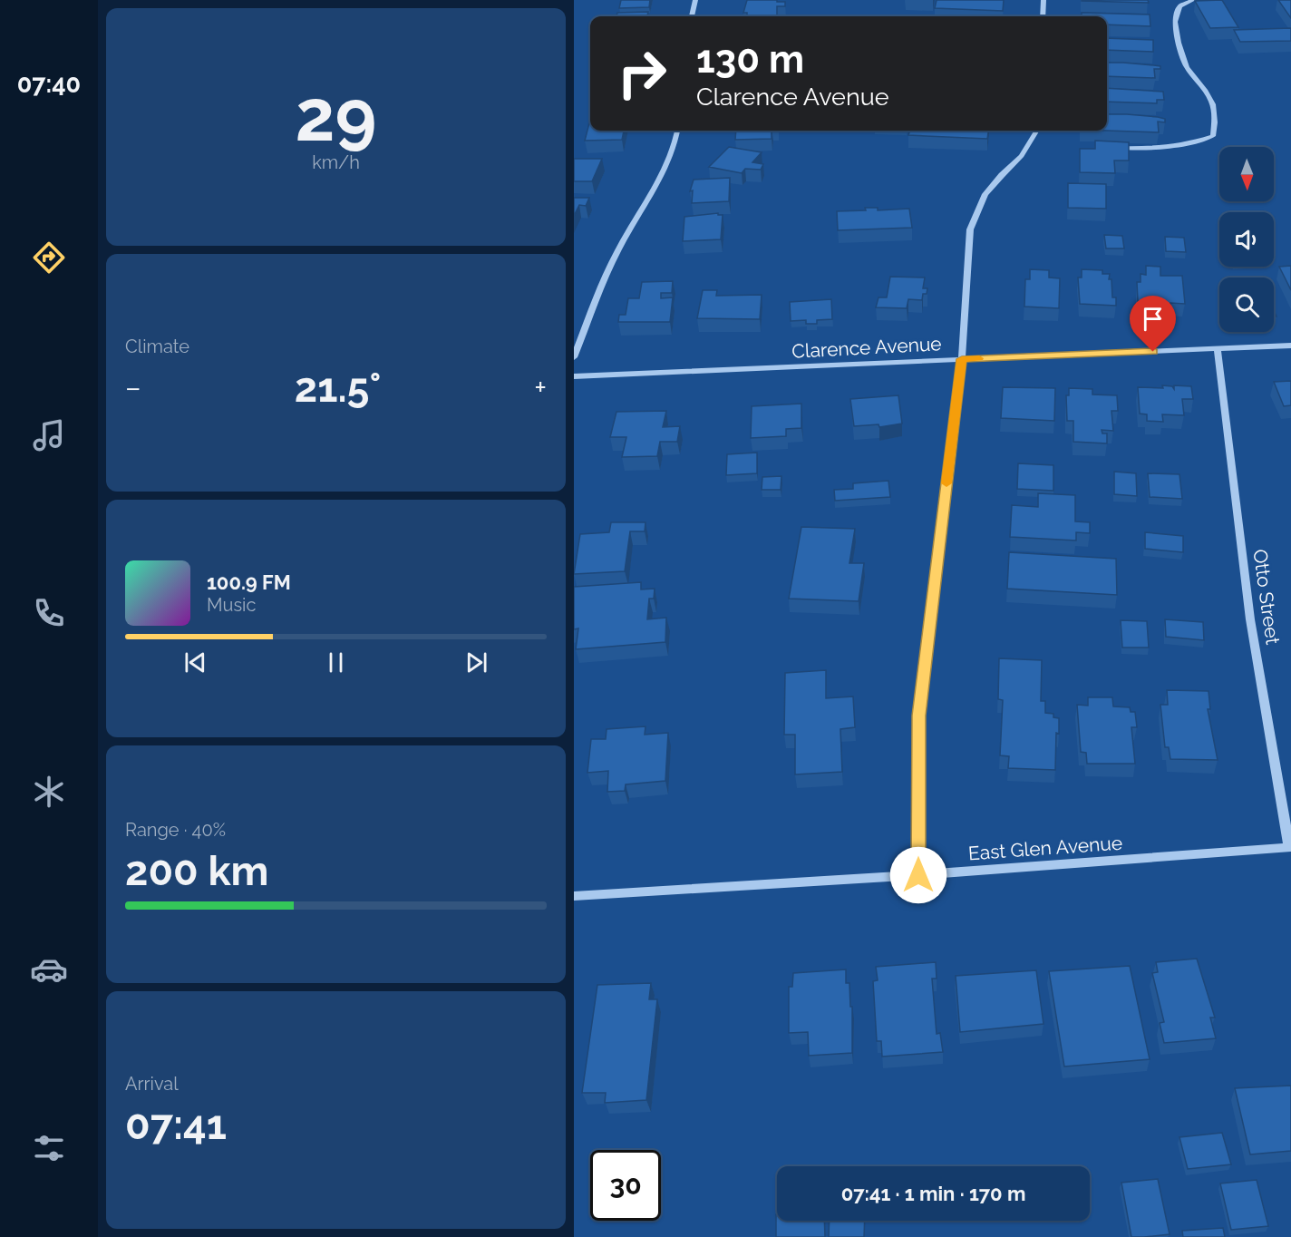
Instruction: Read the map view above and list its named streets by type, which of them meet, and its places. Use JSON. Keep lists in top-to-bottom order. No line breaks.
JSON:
{"streets":{"street":["Clarence Avenue","Otto Street","East Glen Avenue"]},"crossings":[["Clarence Avenue","Otto Street"],["Otto Street","East Glen Avenue"]],"north":"bottom","page":{"tabs":"07:40","tile":[["29","km/h"],"Climate",["Range · 40%","200 km"],["Arrival","07:41"]],"turn":["130 m","Clarence Avenue"],"heat":["−","21.5°","+"],"song":["100.9 FM","Music"],"limit":"30","trip":"07:41 · 1 min · 170 m"}}
